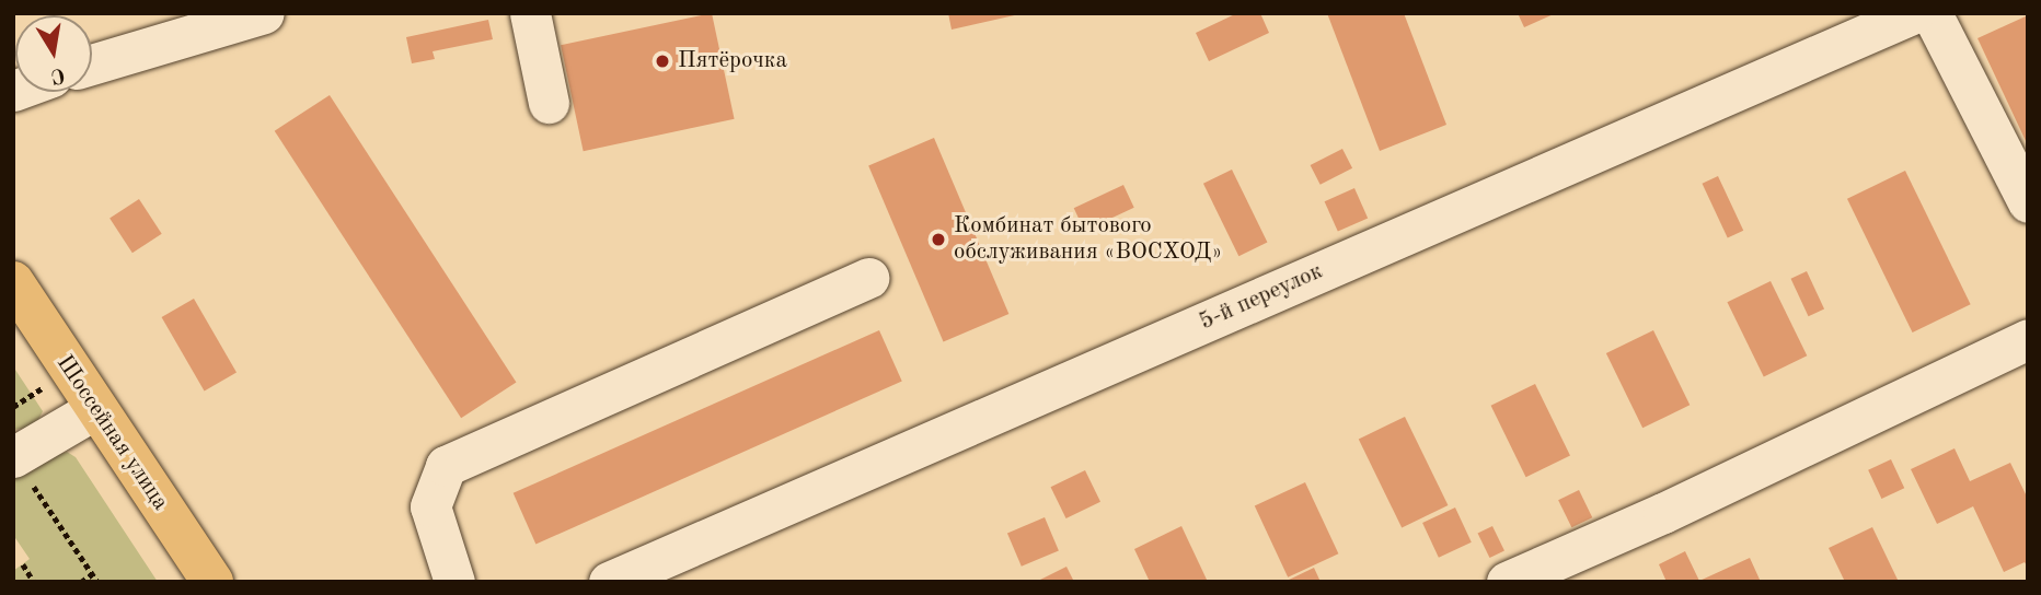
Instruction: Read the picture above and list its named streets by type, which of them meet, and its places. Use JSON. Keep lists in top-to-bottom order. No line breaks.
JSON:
{"streets":{"main road":["Шоссейная улица"],"street":["5-й переулок"]},"places":["Пятёрочка","Комбинат бытового обслуживания «ВОСХОД»"],"north":"bottom"}
